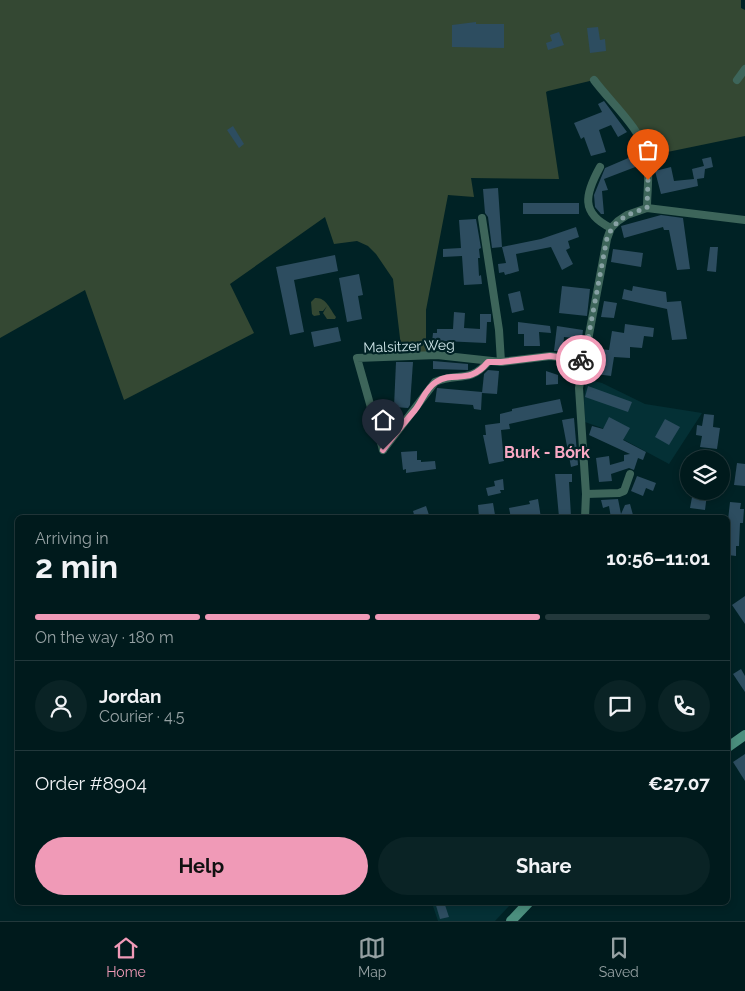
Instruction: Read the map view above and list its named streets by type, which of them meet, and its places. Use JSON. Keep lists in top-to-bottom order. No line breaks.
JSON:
{"streets":{"street":["Malsitzer Weg"]},"districts":["Burk - Bórk"],"page":{"heading":["2 min","Arriving in","10:56–11:01"],"panel":["Jordan","Courier · 4.5","Order #8904","€27.07"],"bar":"On the way · 180 m","buttons":["Help","Share"],"tabs":["Home","Map","Saved"]}}
